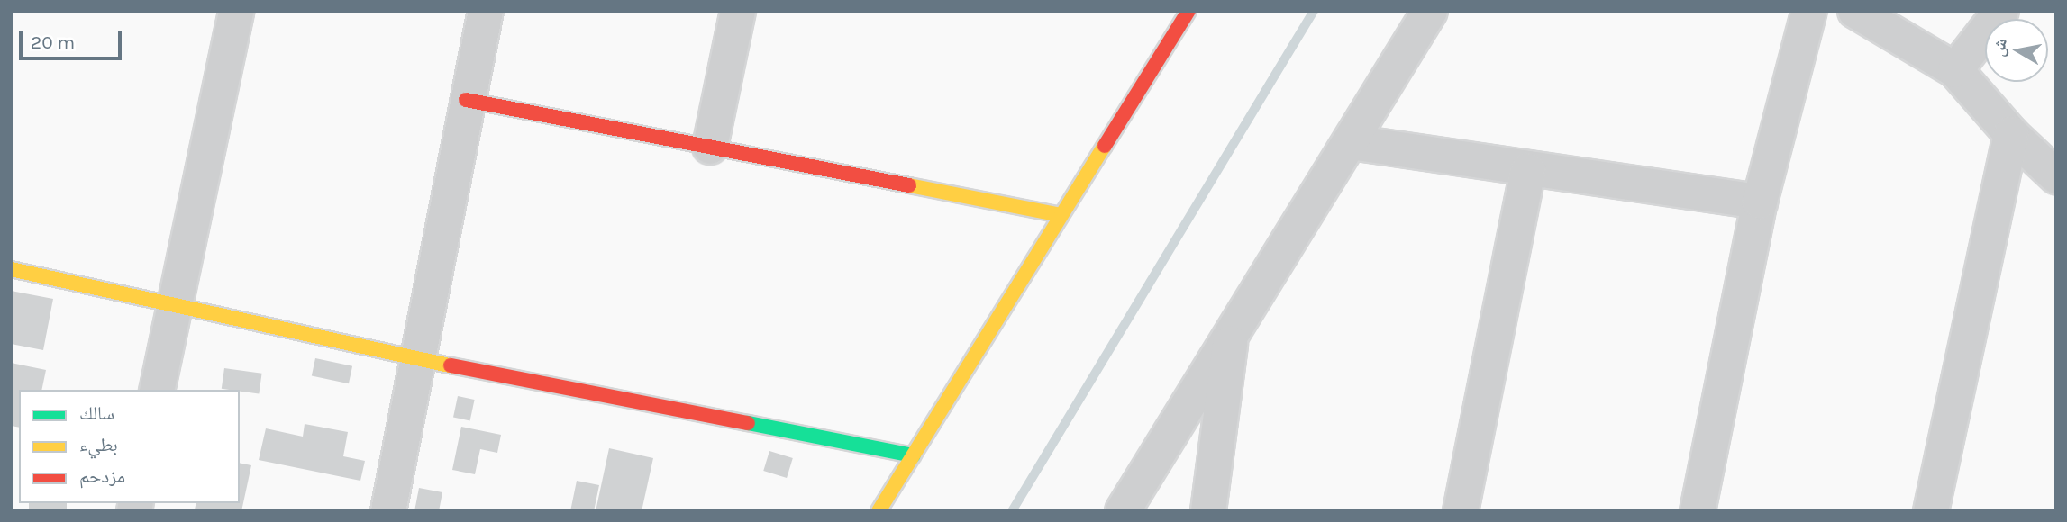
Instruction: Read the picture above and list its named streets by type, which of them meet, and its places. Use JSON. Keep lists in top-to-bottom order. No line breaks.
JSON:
{"legend":["سالك","بطيء","مزدحم"],"scale_bar":"20 m","north":"left"}
